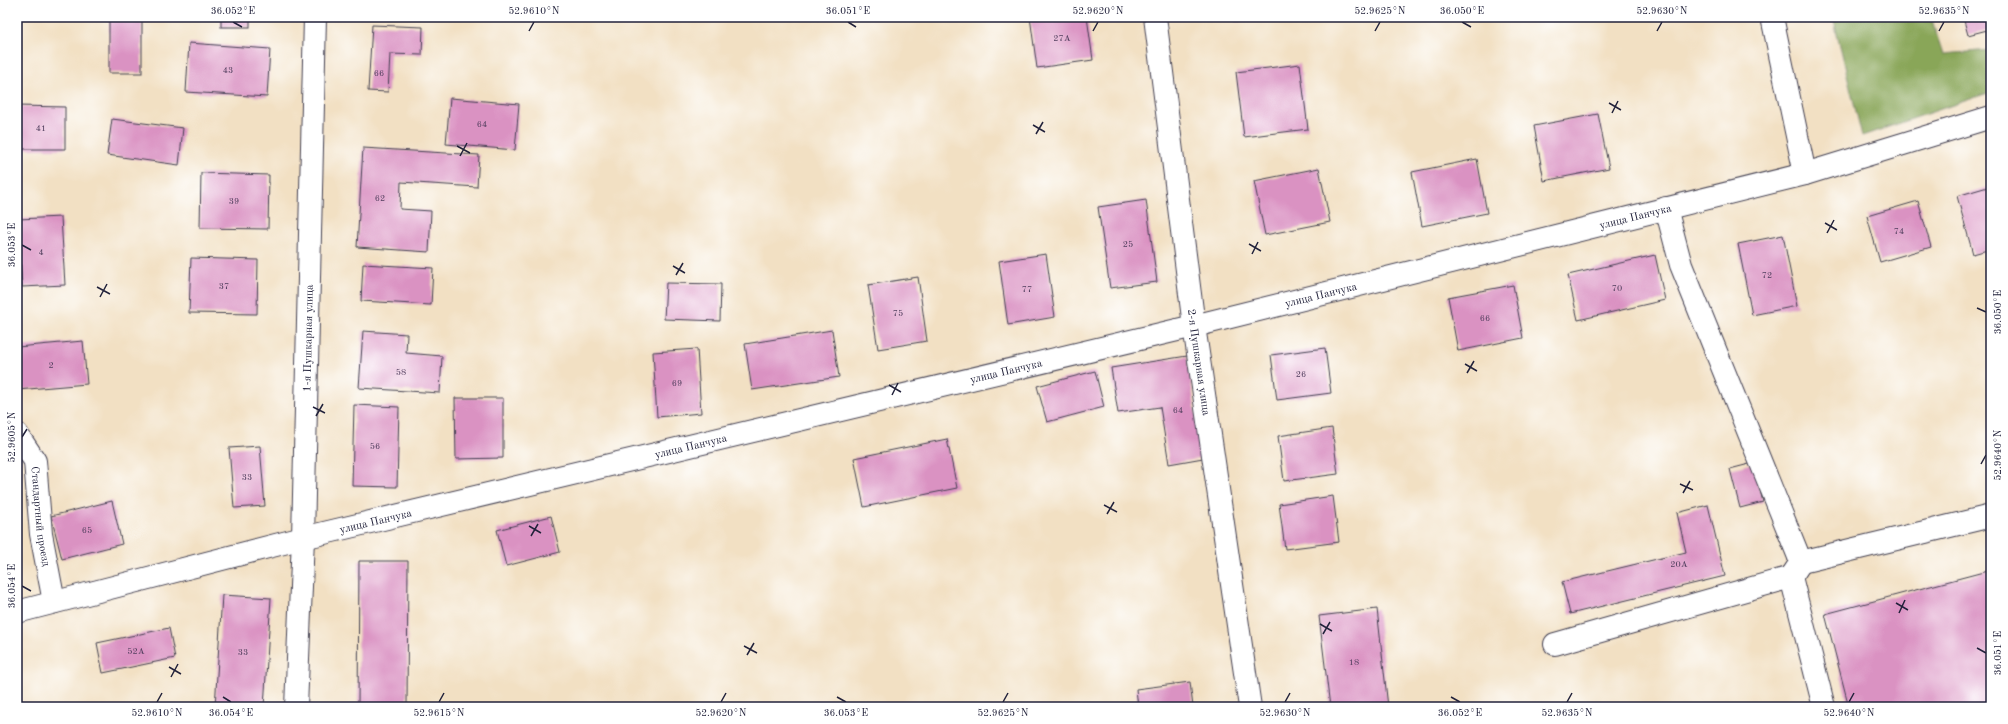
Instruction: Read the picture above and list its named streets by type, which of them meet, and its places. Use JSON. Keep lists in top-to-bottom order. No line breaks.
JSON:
{"streets":{"street":["улица Панчука","1-я Пушкарная улица","2-я Пушкарная улица","Стандартный проезд"]},"crossings":[["улица Панчука","1-я Пушкарная улица"],["улица Панчука","2-я Пушкарная улица"],["улица Панчука","Стандартный проезд"]],"house_numbers":["27А","43","66","64","41","62","39","74","25","4","72","37","70","77","75","66","2","58","26","69","64","56","33","65","20А","52А","33","18"],"coordinates":["36.052°E","52.9610°N","36.051°E","52.9620°N","52.9625°N","36.050°E","52.9630°N","52.9635°N","36.053°E","52.9605°N","52.9640°N","36.054°E","52.9615°N"]}
